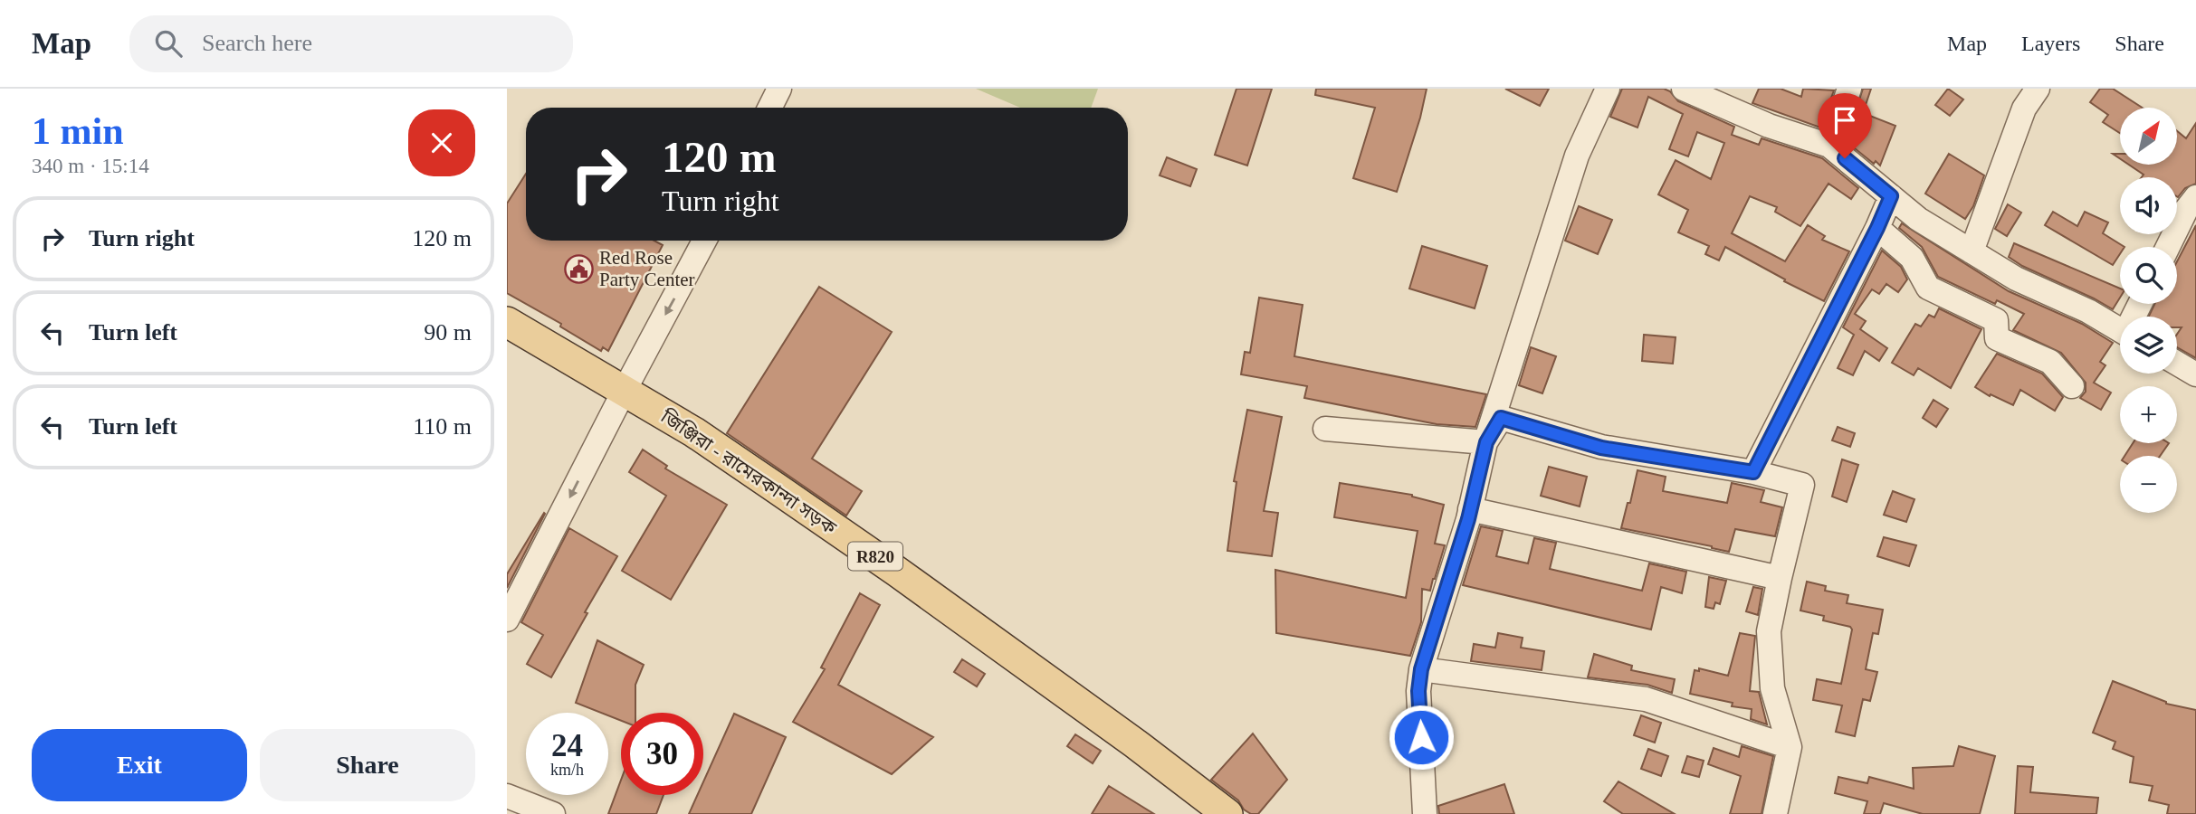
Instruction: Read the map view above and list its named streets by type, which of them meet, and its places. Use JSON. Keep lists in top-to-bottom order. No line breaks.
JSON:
{"streets":{"main road":["জিঞ্জিরা - রামেরকান্দা সড়ক","R820"]},"places":{"public building":["Red Rose Party Center"]},"north":"top right","page":{"header":"Map","search":"Search here","nav":["Map","Layers","Share"],"heading":["1 min","340 m · 15:14"],"map_buttons":["+","−"],"turn":["120 m","Turn right"],"list":[{"name":"Turn right","value":"120 m"},{"name":"Turn left","value":"90 m"},{"name":"Turn left","value":"110 m"}],"speed":"24 km/h","limit":"30","buttons":["Exit","Share"]}}
